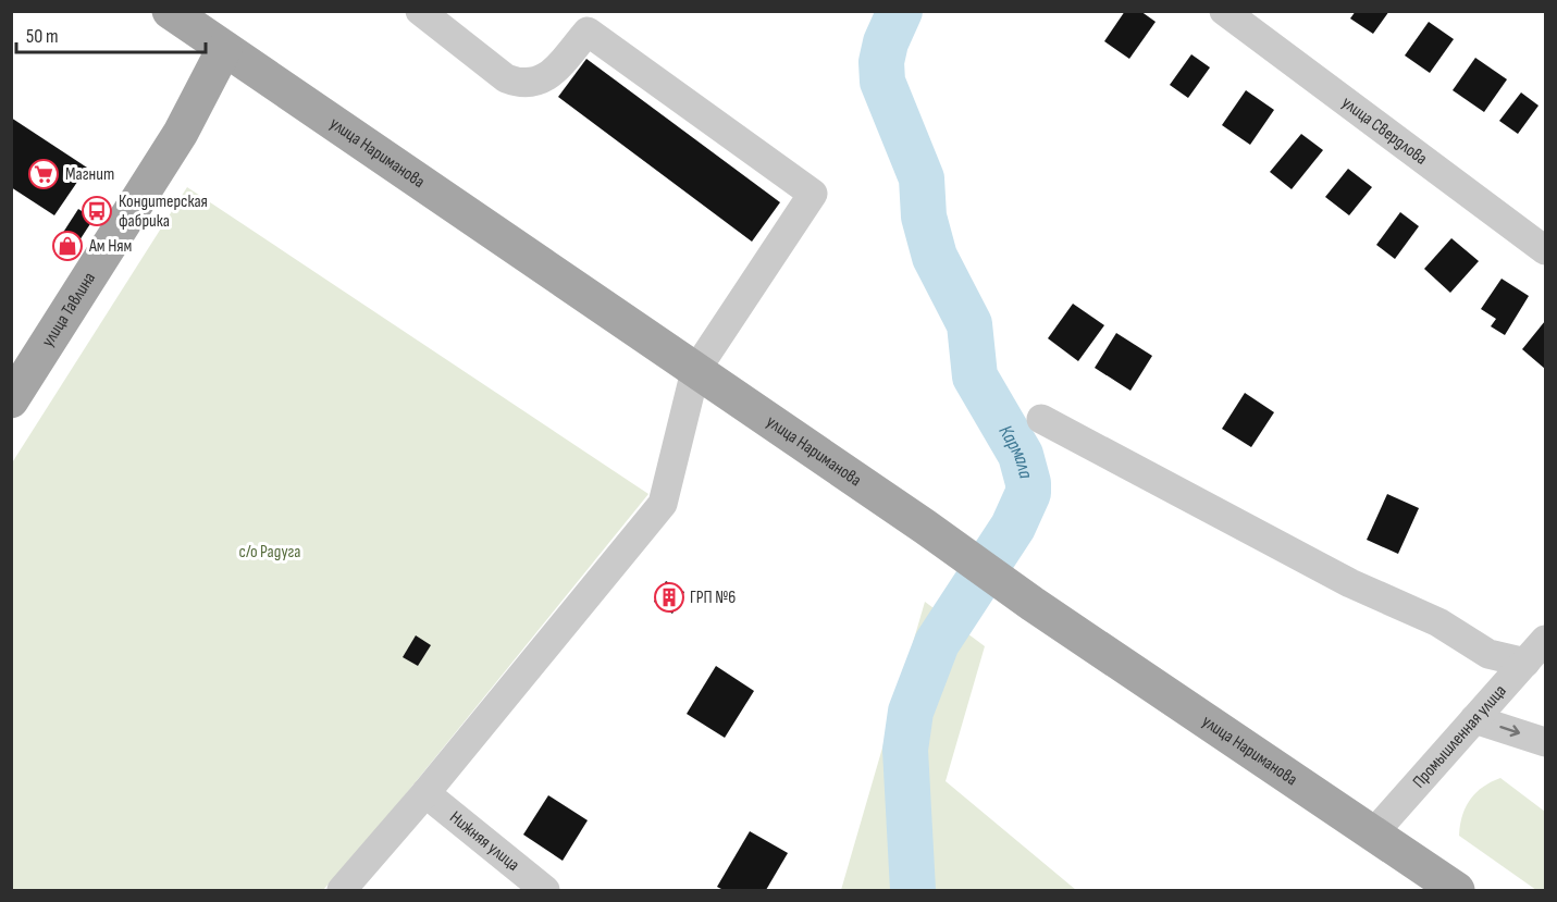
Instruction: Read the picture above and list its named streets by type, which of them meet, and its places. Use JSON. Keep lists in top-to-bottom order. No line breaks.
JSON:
{"streets":{"main road":["улица Нариманова","улица Тавлина"],"street":["улица Свердлова","Промышленная улица","Нижняя улица"]},"crossings":[["улица Нариманова","улица Тавлина"],["улица Нариманова","Промышленная улица"]],"water":["Кармала"],"parks":["с/о Радуга"],"places":{"supermarket":["Магнит"],"bus stop":["Кондитерская фабрика"],"shop":["Ам Ням"],"building":["ГРП №6"]},"scale_bar":"50 m"}
